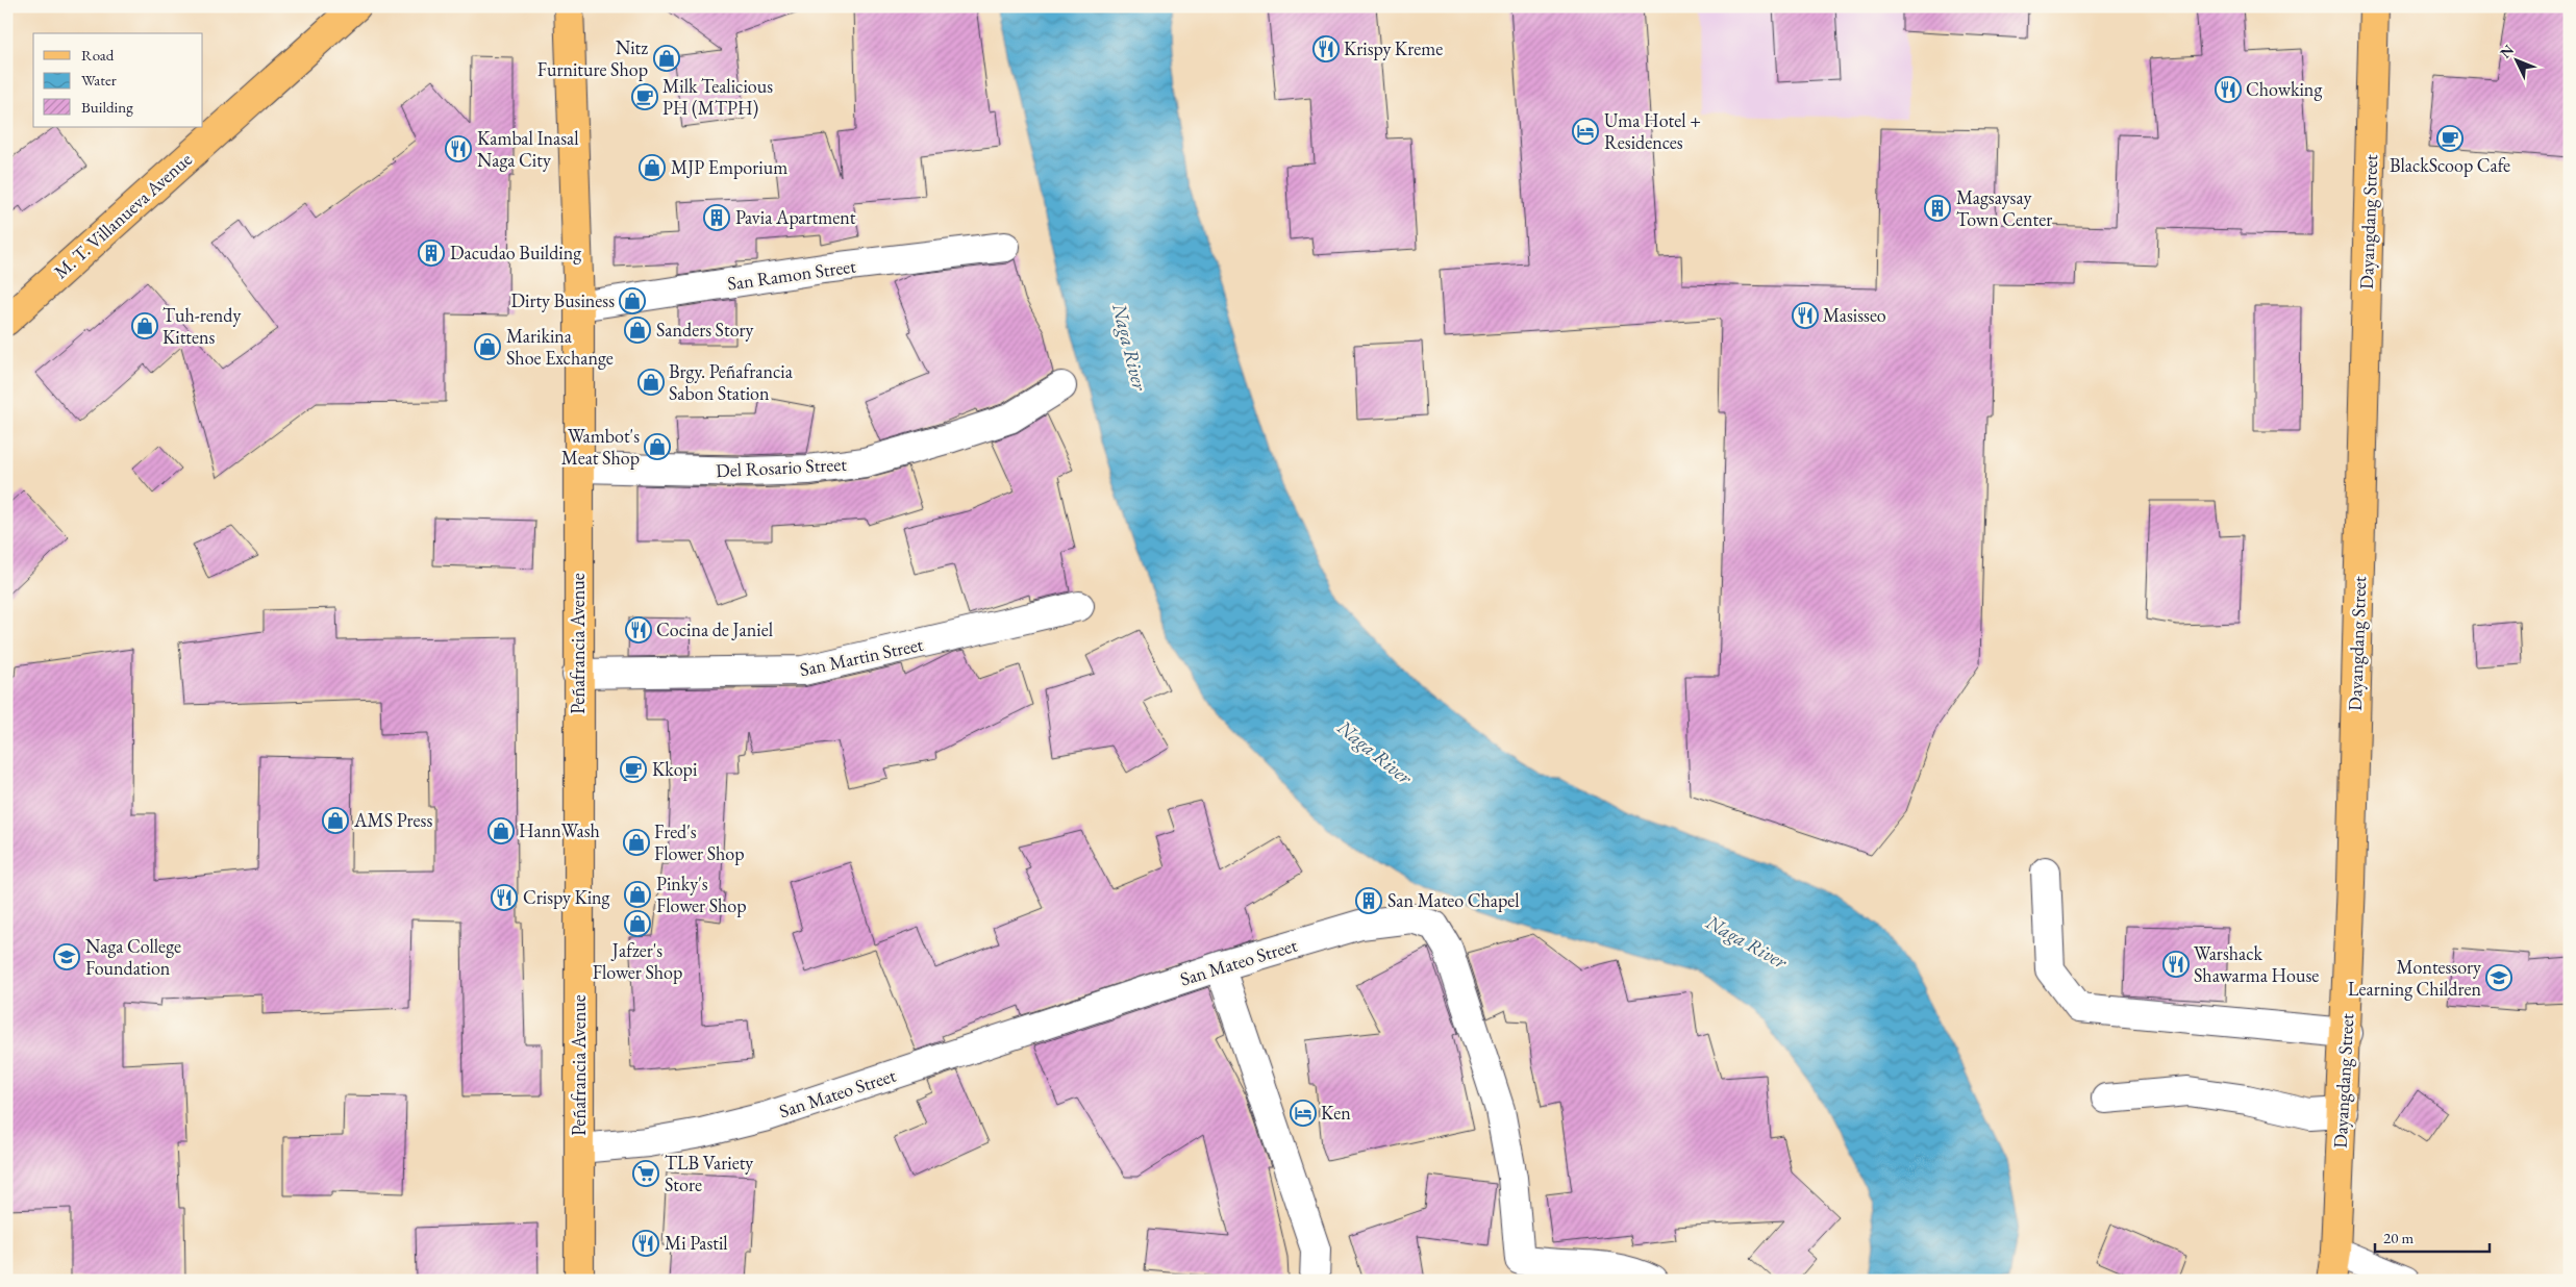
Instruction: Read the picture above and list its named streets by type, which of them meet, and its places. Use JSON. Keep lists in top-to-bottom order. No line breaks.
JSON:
{"streets":{"main road":["M. T. Villanueva Avenue","Dayangdang Street","Peñafrancia Avenue"],"street":["San Ramon Street","Del Rosario Street","San Martin Street","San Mateo Street"]},"crossings":[["San Ramon Street","Peñafrancia Avenue"],["Del Rosario Street","Peñafrancia Avenue"],["Peñafrancia Avenue","San Martin Street"],["Peñafrancia Avenue","San Mateo Street"]],"water":["Naga River"],"places":{"restaurant":["Krispy Kreme","Chowking","Kambal Inasal Naga City","Masisseo","Cocina de Janiel","Crispy King","Warshack Shawarma House","Mi Pastil"],"shop":["Nitz Furniture Shop","MJP Emporium","Dirty Business","Tuh-rendy Kittens","Sanders Story","Marikina Shoe Exchange","Brgy. Peñafrancia Sabon Station","Wambot's Meat Shop","AMS Press","HannWash","Fred's Flower Shop","Pinky's Flower Shop","Jafzer's Flower Shop"],"cafe":["Milk Tealicious PH (MTPH)","BlackScoop Cafe","Kkopi"],"hotel":["Uma Hotel + Residences","Ken"],"building":["Magsaysay Town Center","Pavia Apartment","Dacudao Building","San Mateo Chapel"],"school or university":["Naga College Foundation","Montessory Learning Children"],"supermarket":["TLB Variety Store"]},"legend":["Road","Water","Building"],"scale_bar":"20 m","north":"top left"}
